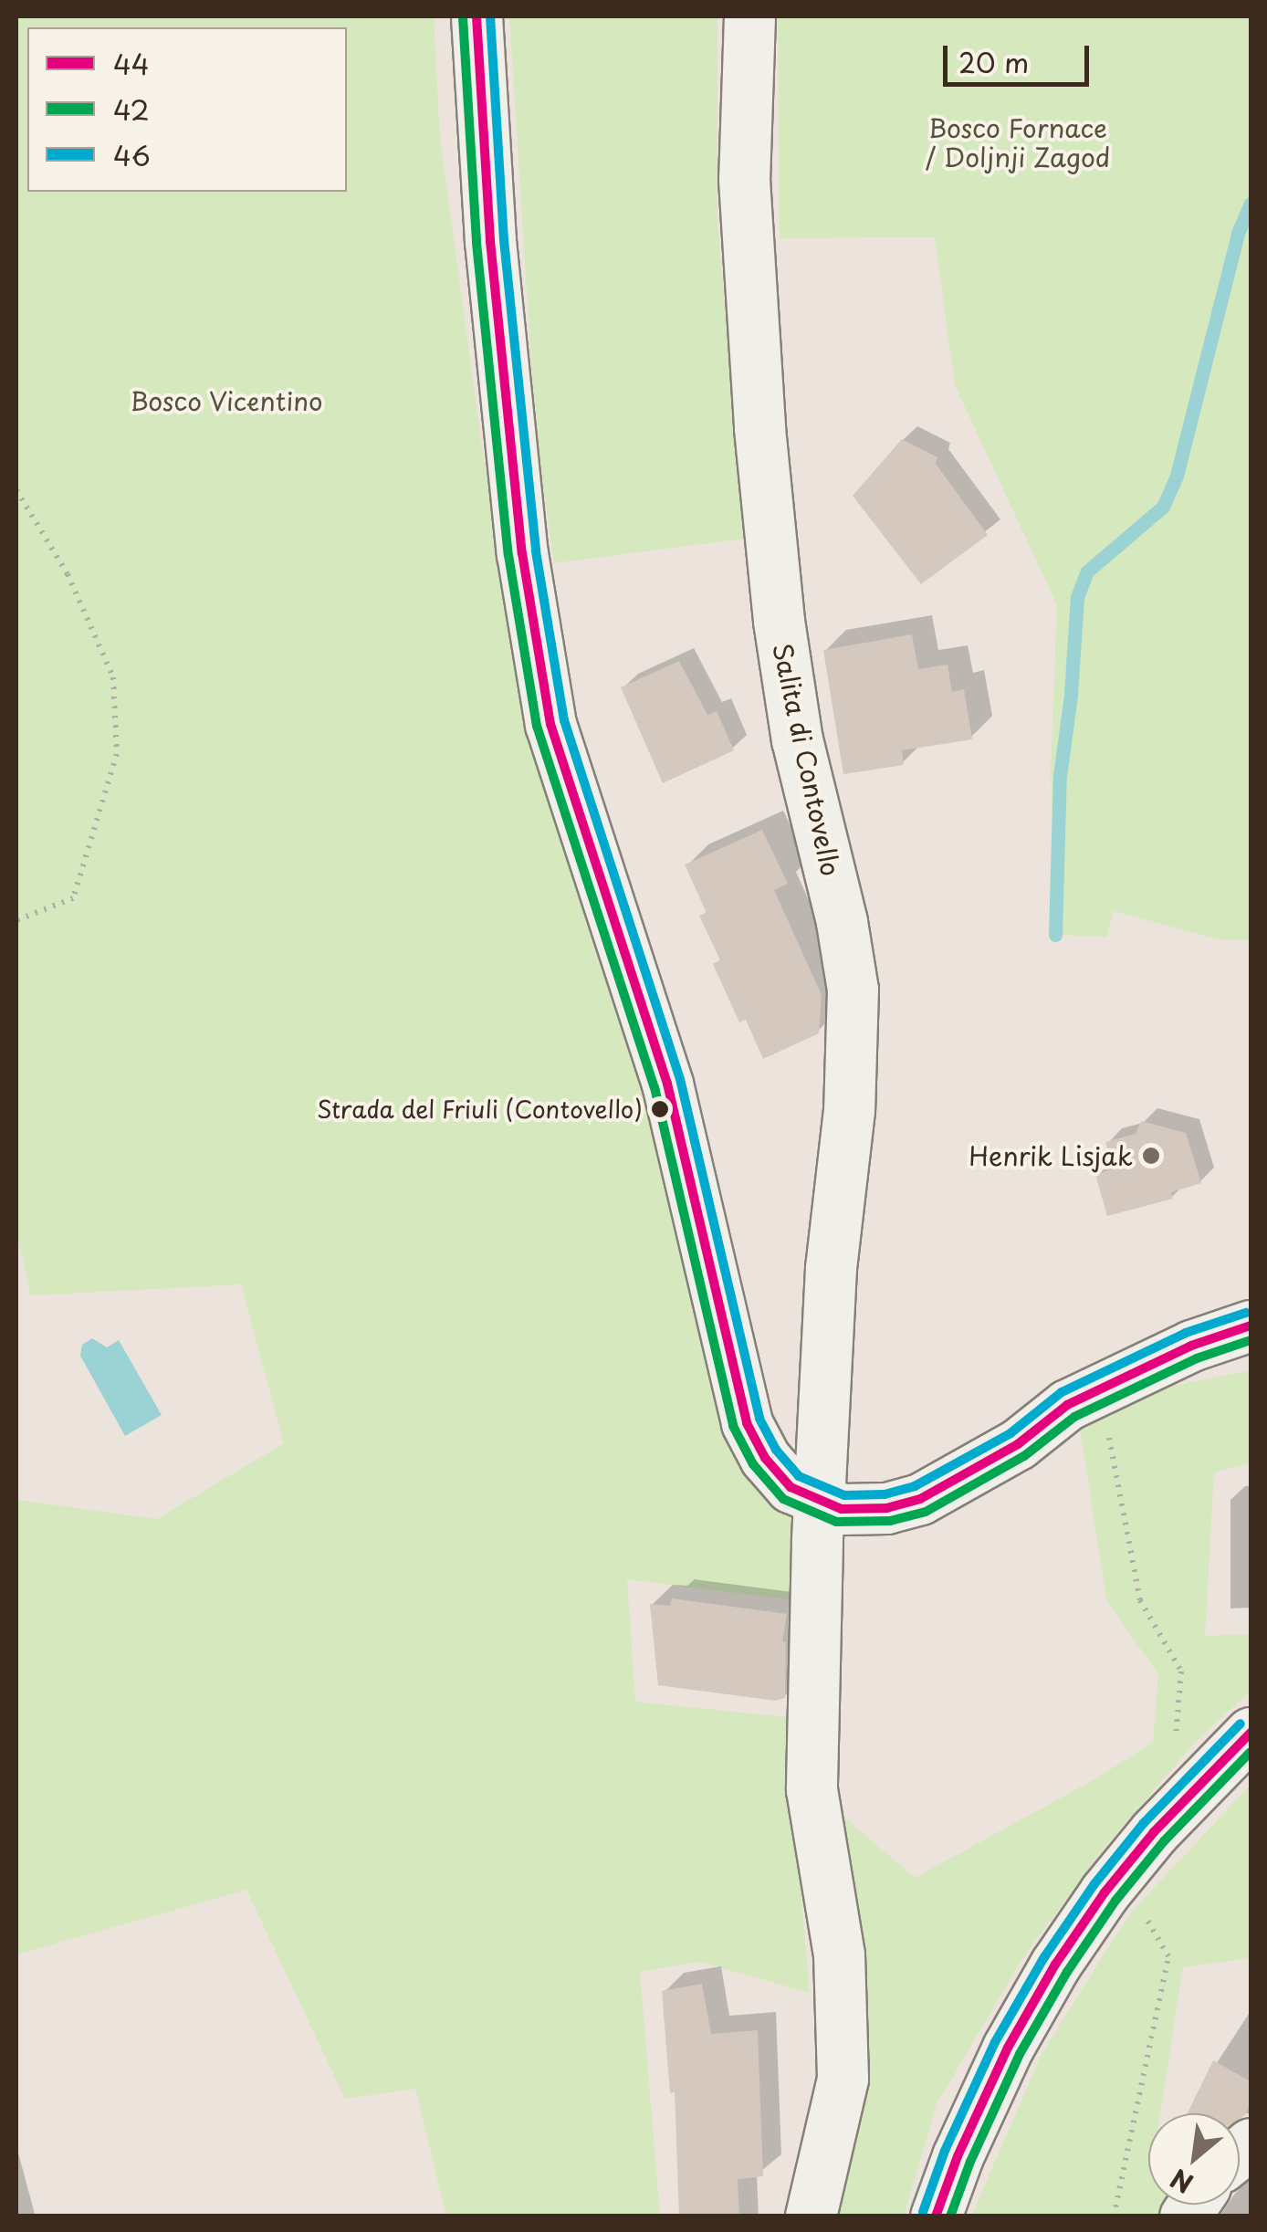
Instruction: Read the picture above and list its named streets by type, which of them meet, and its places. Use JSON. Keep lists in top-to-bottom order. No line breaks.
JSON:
{"streets":{"main road":["Salita di Contovello"]},"parks":["Bosco Fornace / Doljnji Zagod","Bosco Vicentino"],"places":["Strada del Friuli (Contovello)","Henrik Lisjak"],"lines":["transit line 44","transit line 46","transit line 42"],"legend":["44","42","46"],"scale_bar":"20 m","north":"bottom left"}
